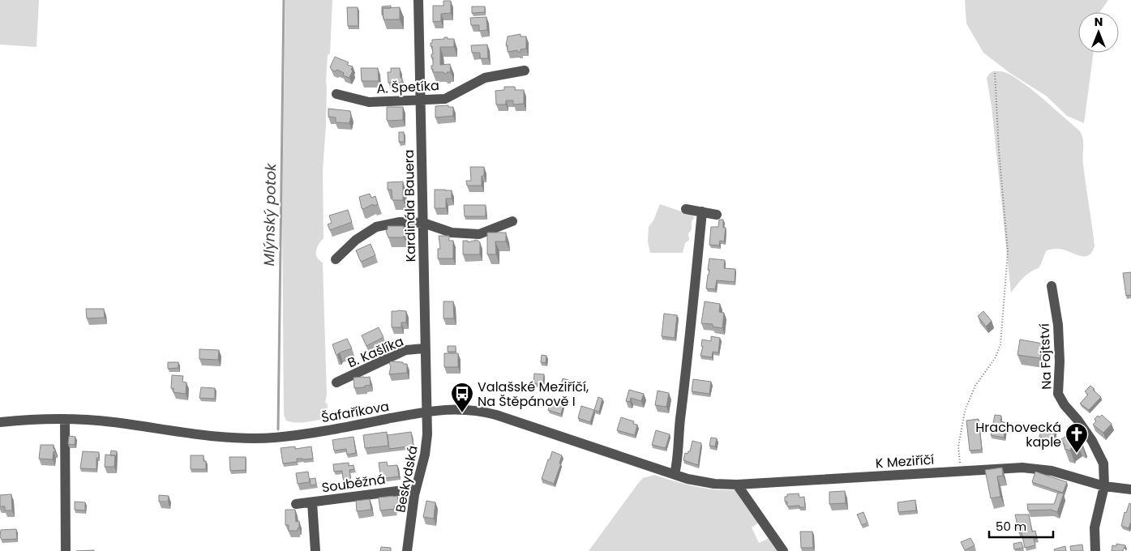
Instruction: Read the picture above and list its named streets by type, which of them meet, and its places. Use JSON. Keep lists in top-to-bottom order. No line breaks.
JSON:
{"streets":{"street":["A. Špetíka","Kardinála Bauera","B. Kašlíka","Na Fojtství","Šafaříkova","K Meziříčí","Beskydská","Souběžná"]},"crossings":[["A. Špetíka","Kardinála Bauera"],["Kardinála Bauera","B. Kašlíka"],["Kardinála Bauera","Šafaříkova"],["Kardinála Bauera","Beskydská"],["Na Fojtství","K Meziříčí"],["Šafaříkova","K Meziříčí"],["Šafaříkova","Beskydská"],["Beskydská","Souběžná"]],"water":["Mlýnský potok"],"places":{"bus stop":["Valašské Meziříčí, Na Štěpánově I"],"church":["Hrachovecká kaple"]},"scale_bar":"50 m","north":"top"}
